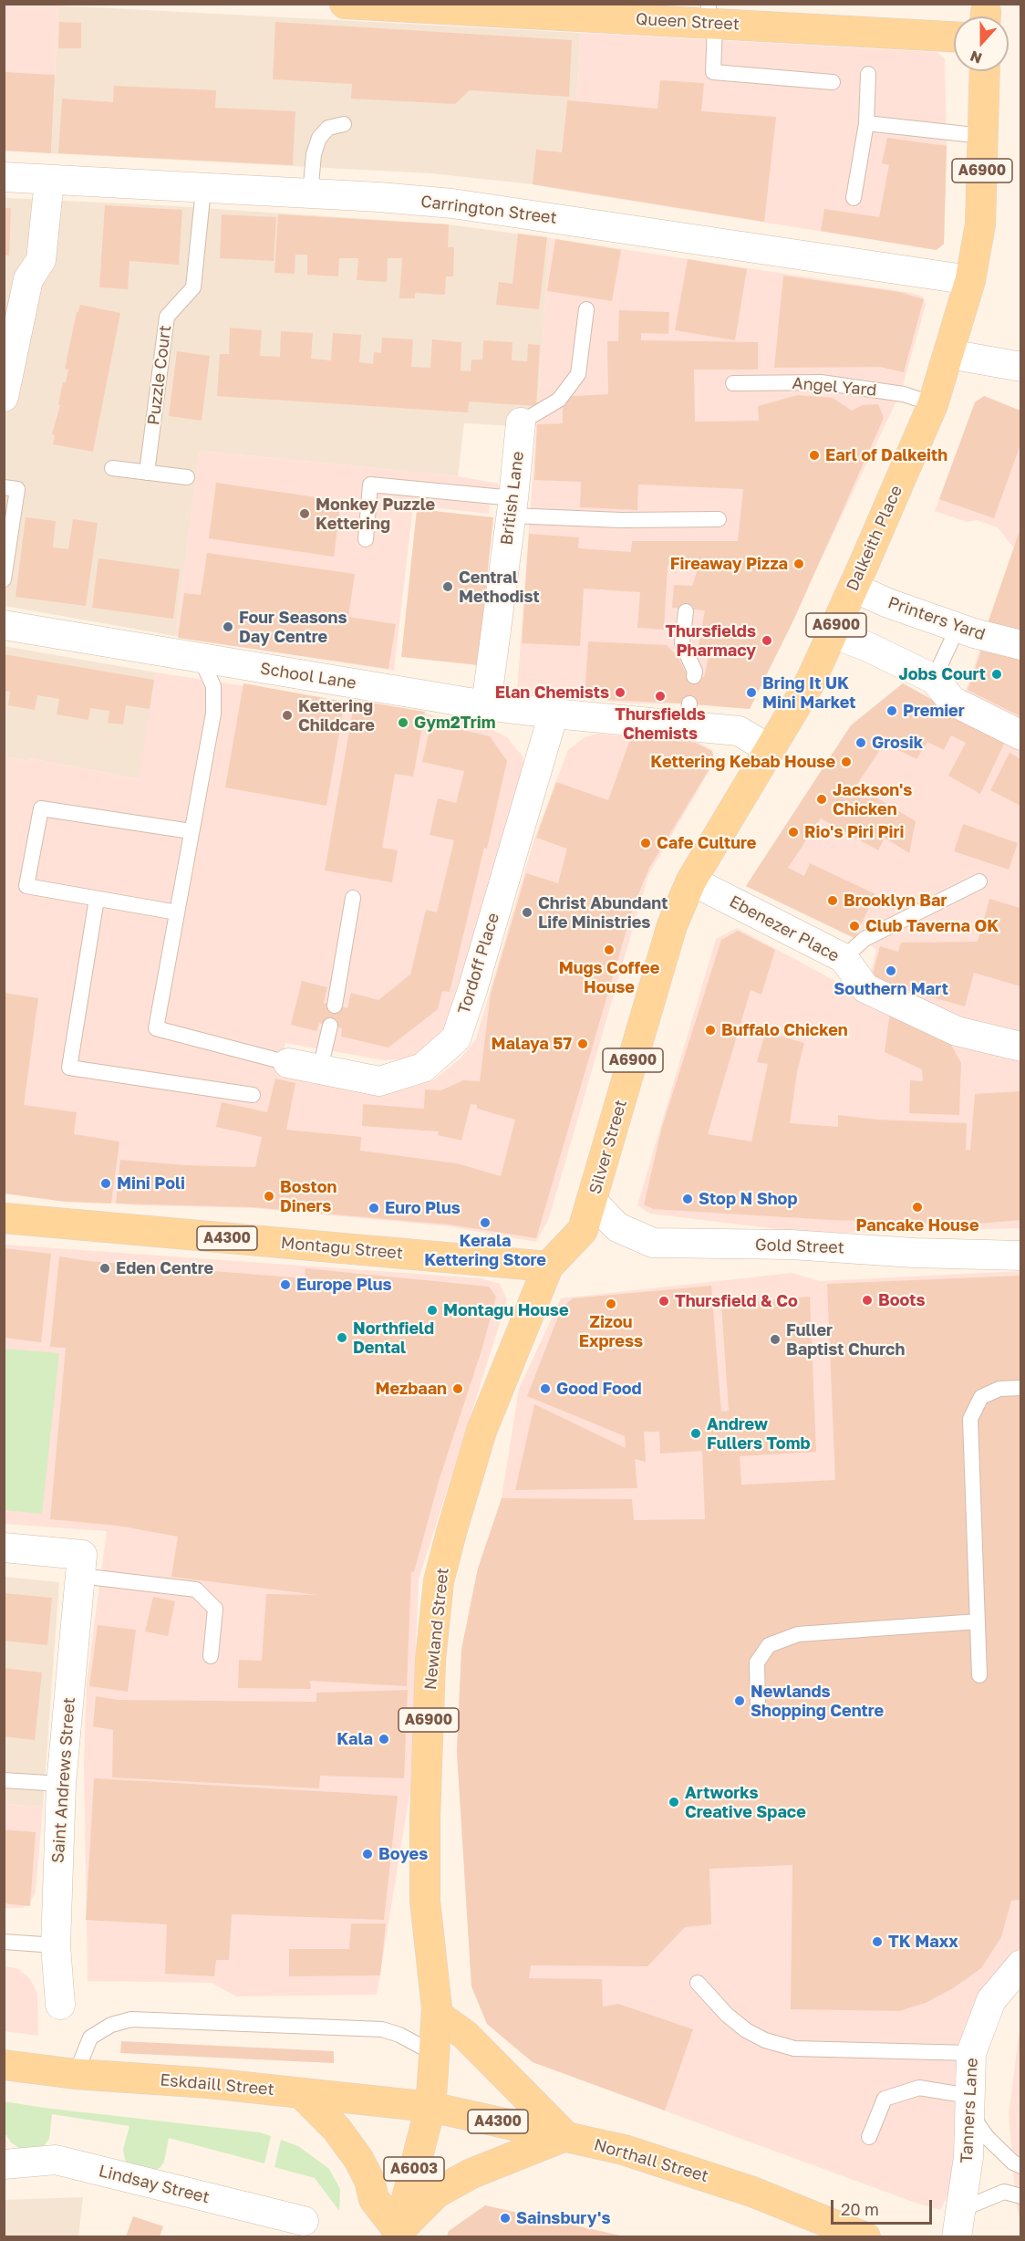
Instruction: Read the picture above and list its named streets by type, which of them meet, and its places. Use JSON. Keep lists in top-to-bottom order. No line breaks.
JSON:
{"streets":{"main road":["Queen Street","A6900","Dalkeith Place","Silver Street","A4300","Montagu Street","Newland Street","Eskdaill Street","Northall Street","A6003"],"street":["Carrington Street","British Lane","Printers Yard","School Lane","Ebenezer Place","Tordoff Place","Gold Street","Saint Andrews Street","Tanners Lane","Lindsay Street"],"lane":["Puzzle Court","Angel Yard"]},"crossings":[["A6900","Carrington Street"],["A6900","Dalkeith Place"],["Carrington Street","Puzzle Court"],["Carrington Street","Dalkeith Place"],["Angel Yard","Dalkeith Place"],["British Lane","School Lane"],["Dalkeith Place","Printers Yard"],["Dalkeith Place","School Lane"],["Dalkeith Place","Silver Street"],["School Lane","Tordoff Place"],["School Lane","Silver Street"],["Ebenezer Place","Silver Street"],["Silver Street","Gold Street"],["Silver Street","Montagu Street"],["Silver Street","Newland Street"],["Montagu Street","Newland Street"],["Newland Street","Eskdaill Street"],["Newland Street","Northall Street"],["Newland Street","A6003"],["Eskdaill Street","Northall Street"],["Eskdaill Street","A6003"],["Northall Street","A6003"]],"places":["Earl of Dalkeith","Monkey Puzzle Kettering","Fireaway Pizza","Central Methodist","Four Seasons Day Centre","Thursfields Pharmacy","Jobs Court","Elan Chemists","Bring It UK Mini Market","Thursfields Chemists","Premier","Kettering Childcare","Gym2Trim","Grosik","Kettering Kebab House","Jackson's Chicken","Rio's Piri Piri","Cafe Culture","Brooklyn Bar","Christ Abundant Life Ministries","Club Taverna OK","Mugs Coffee House","Southern Mart","Buffalo Chicken","Malaya 57","Mini Poli","Boston Diners","Stop N Shop","Pancake House","Euro Plus","Kerala Kettering Store","Eden Centre","Europe Plus","Boots","Thursfield & Co","Zizou Express","Montagu House","Northfield Dental","Fuller Baptist Church","Mezbaan","Good Food","Andrew Fullers Tomb","Newlands Shopping Centre","Kala","Artworks Creative Space","Boyes","TK Maxx","Sainsbury's"],"scale_bar":"20 m","north":"bottom"}
